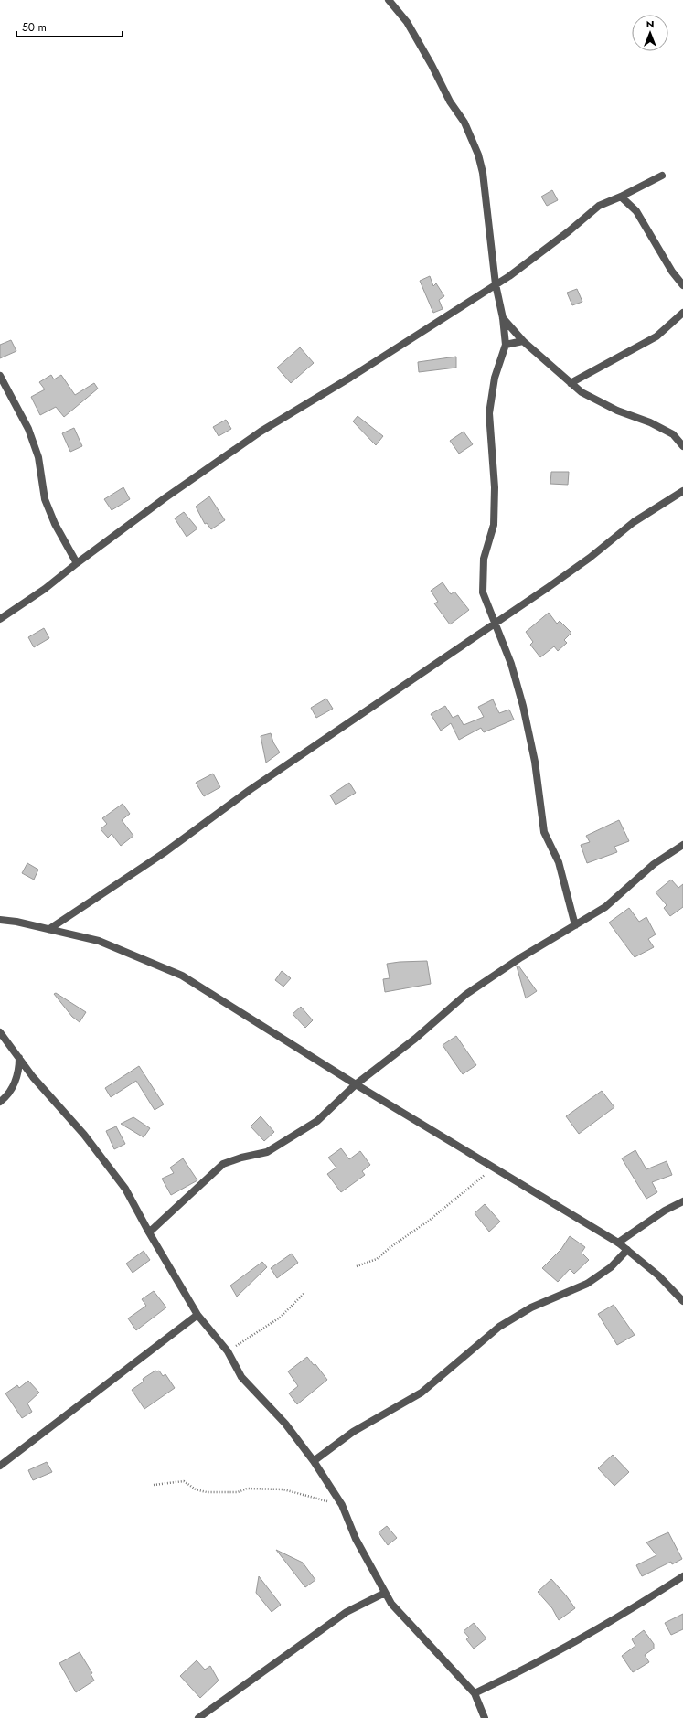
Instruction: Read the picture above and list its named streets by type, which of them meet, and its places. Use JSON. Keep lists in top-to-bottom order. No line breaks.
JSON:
{"scale_bar":"50 m","north":"top"}
